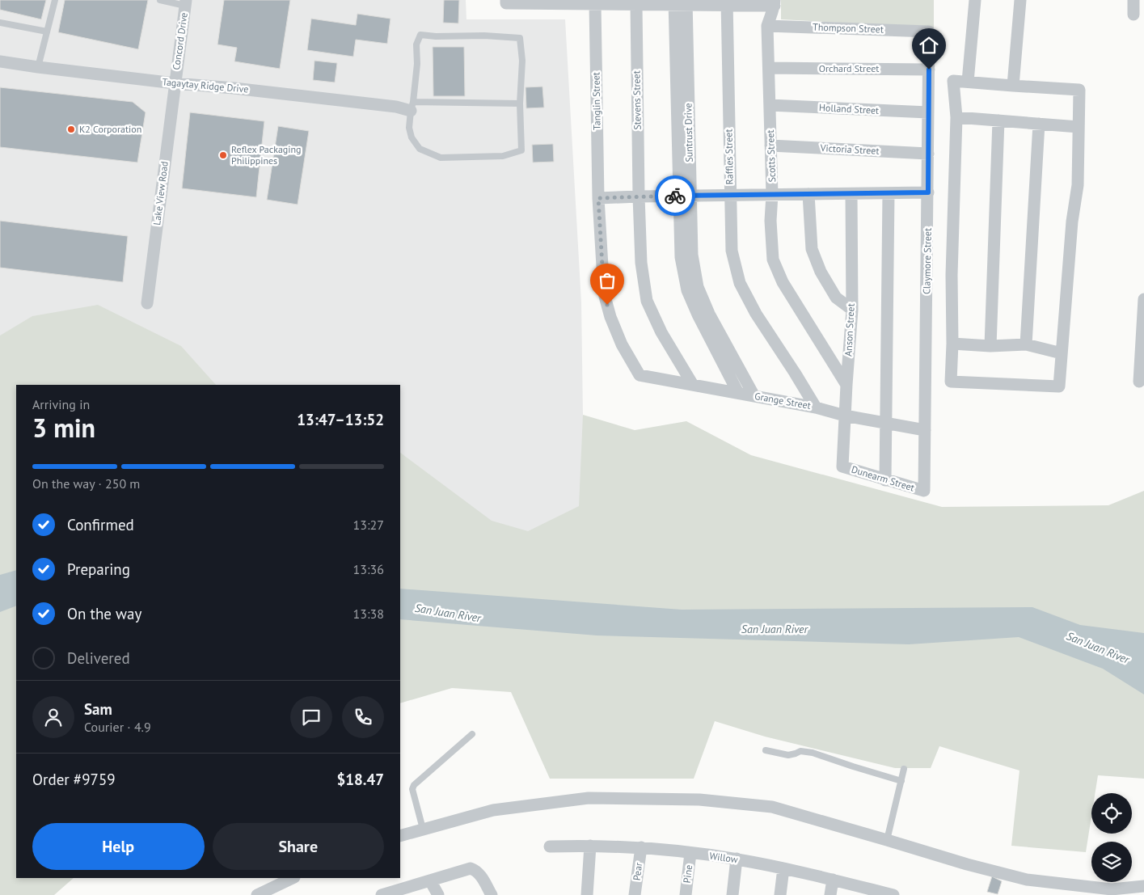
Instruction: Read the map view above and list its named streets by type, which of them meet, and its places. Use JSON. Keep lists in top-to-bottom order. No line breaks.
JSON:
{"streets":{"street":["Thompson Street","Concord Drive","Orchard Street","Tagaytay Ridge Drive","Stevens Street","Tanglin Street","Holland Street","Suntrust Drive","Victoria Street","Scotts Street","Raffles Street","Lake View Road","Claymore Street","Anson Street","Grange Street","Dunearm Street","Willow","Pear","Pine"]},"crossings":[["Thompson Street","Scotts Street"],["Thompson Street","Claymore Street"],["Concord Drive","Tagaytay Ridge Drive"],["Concord Drive","Lake View Road"],["Orchard Street","Scotts Street"],["Orchard Street","Claymore Street"],["Tagaytay Ridge Drive","Lake View Road"],["Stevens Street","Grange Street"],["Tanglin Street","Grange Street"],["Holland Street","Scotts Street"],["Holland Street","Claymore Street"],["Suntrust Drive","Grange Street"],["Victoria Street","Scotts Street"],["Victoria Street","Claymore Street"],["Scotts Street","Anson Street"],["Raffles Street","Grange Street"],["Claymore Street","Grange Street"],["Claymore Street","Dunearm Street"],["Anson Street","Grange Street"],["Anson Street","Dunearm Street"],["Willow","Pear"],["Willow","Pine"]],"water":["San Juan River"],"places":["K2 Corporation","Reflex Packaging Philippines"],"page":{"heading":["3 min","Arriving in","13:47–13:52"],"panel":["Sam","Courier · 4.9","Order #9759","$18.47"],"bar":"On the way · 250 m","list":[["Confirmed","13:27"],["Preparing","13:36"],["On the way","13:38"],"Delivered"],"buttons":["Help","Share"]}}
